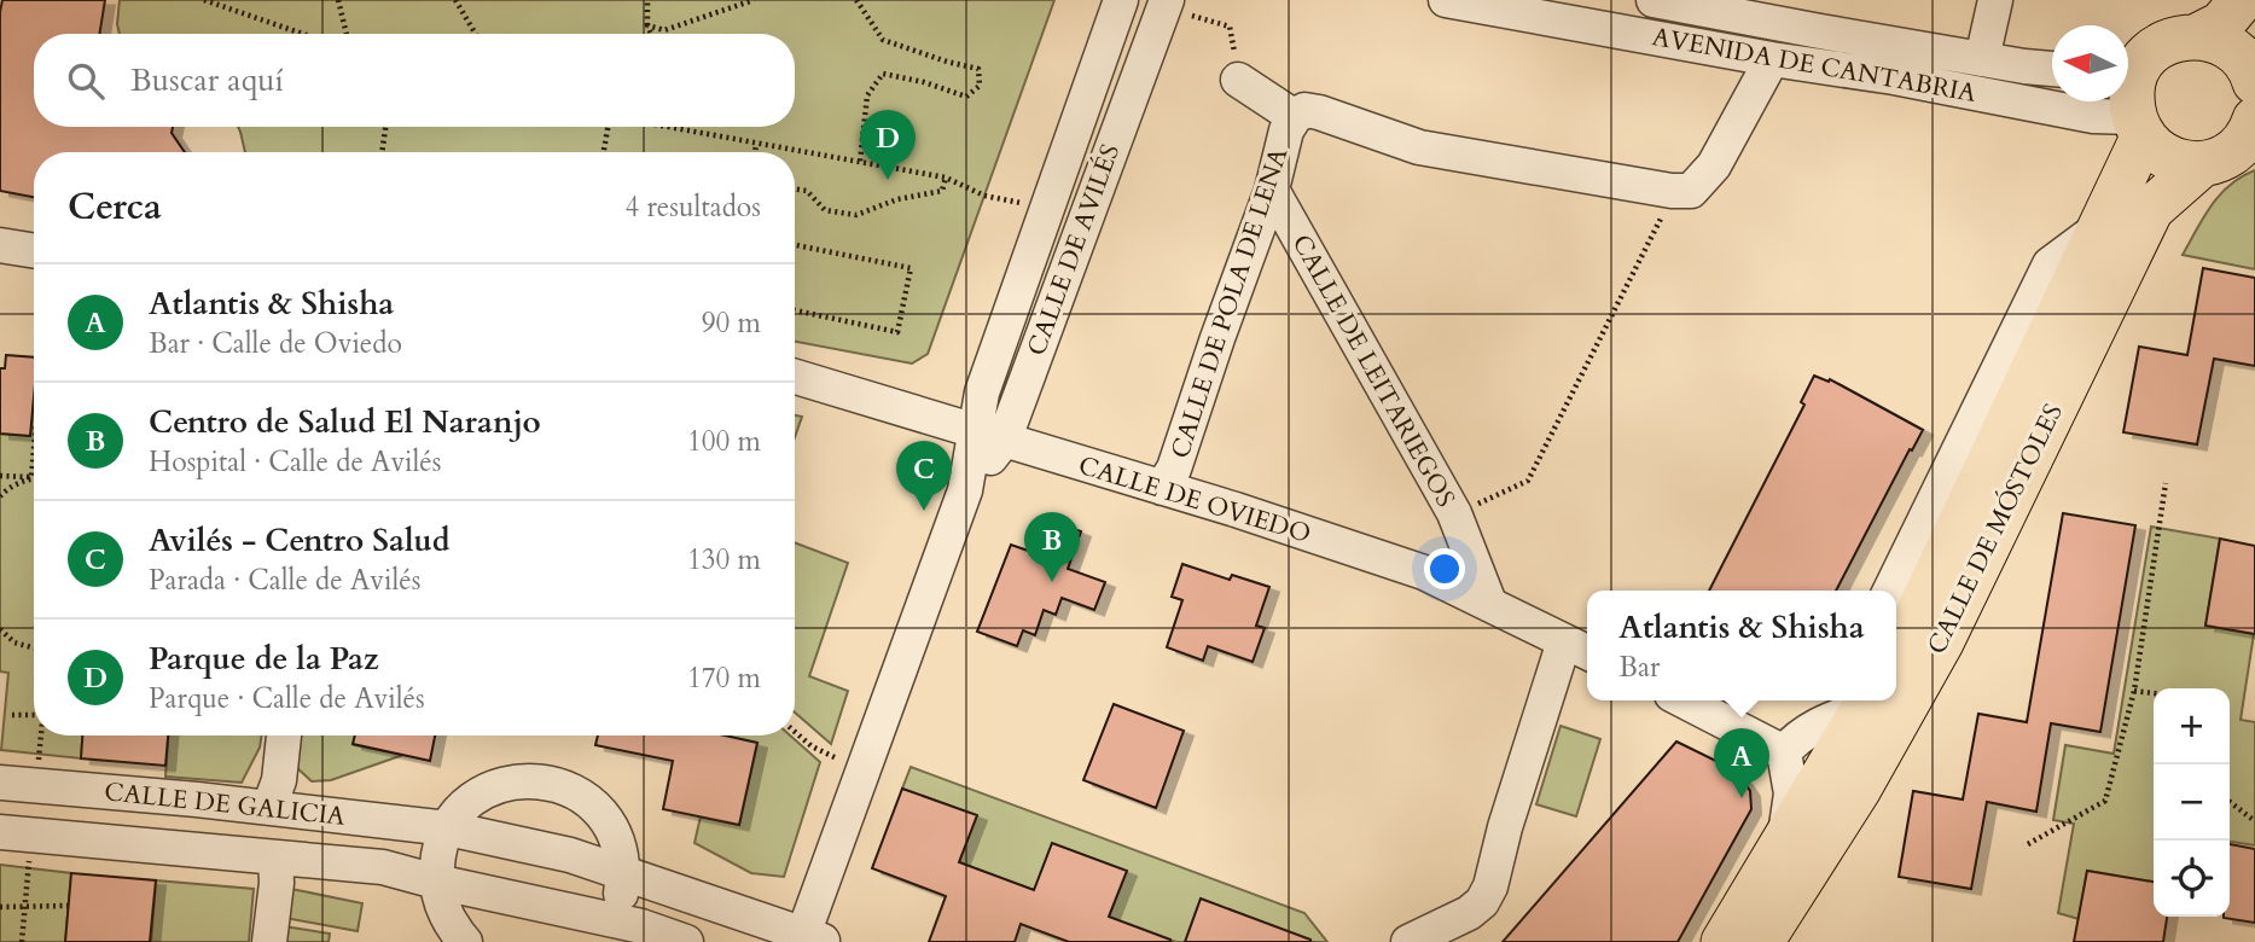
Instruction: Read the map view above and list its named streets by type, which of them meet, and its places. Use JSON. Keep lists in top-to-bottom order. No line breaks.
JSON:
{"streets":{"main road":["CALLE DE MÓSTOLES"],"street":["AVENIDA DE CANTABRIA","CALLE DE AVILÉS","CALLE DE POLA DE LENA","CALLE DE LEITARIEGOS","CALLE DE OVIEDO","CALLE DE GALICIA"]},"crossings":[["AVENIDA DE CANTABRIA","CALLE DE MÓSTOLES"],["CALLE DE AVILÉS","CALLE DE OVIEDO"],["CALLE DE AVILÉS","CALLE DE GALICIA"],["CALLE DE POLA DE LENA","CALLE DE LEITARIEGOS"],["CALLE DE POLA DE LENA","CALLE DE OVIEDO"],["CALLE DE LEITARIEGOS","CALLE DE OVIEDO"]],"north":"left","page":{"search":"Buscar aquí","pins":["D","C","B","A"],"heading":["Cerca","4 resultados"],"list":[{"mark":"A","name":"Atlantis & Shisha","note":"Bar · Calle de Oviedo","value":"90 m"},{"mark":"B","name":"Centro de Salud El Naranjo","note":"Hospital · Calle de Avilés","value":"100 m"},{"mark":"C","name":"Avilés - Centro Salud","note":"Parada · Calle de Avilés","value":"130 m"},{"mark":"D","name":"Parque de la Paz","note":"Parque · Calle de Avilés","value":"170 m"}],"popup":["Atlantis & Shisha","Bar"],"map_buttons":["+","−"]}}
